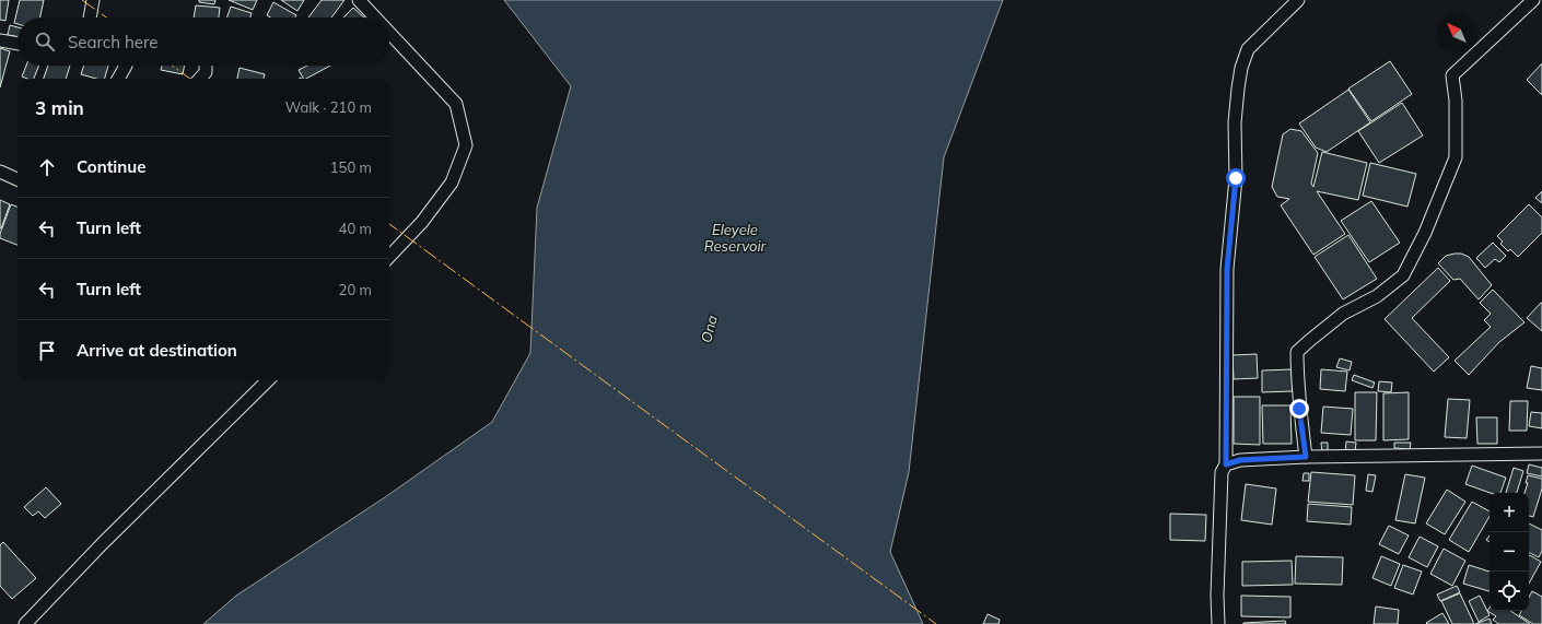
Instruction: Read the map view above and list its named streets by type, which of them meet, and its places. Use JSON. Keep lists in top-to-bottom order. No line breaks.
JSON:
{"water":["Eleyele Reservoir","Ona"],"north":"top left","page":{"search":"Search here","heading":["3 min","Walk · 210 m"],"list":[["Continue","150 m"],["Turn left","40 m"],["Turn left","20 m"],"Arrive at destination"],"map_buttons":["+","−"]}}
